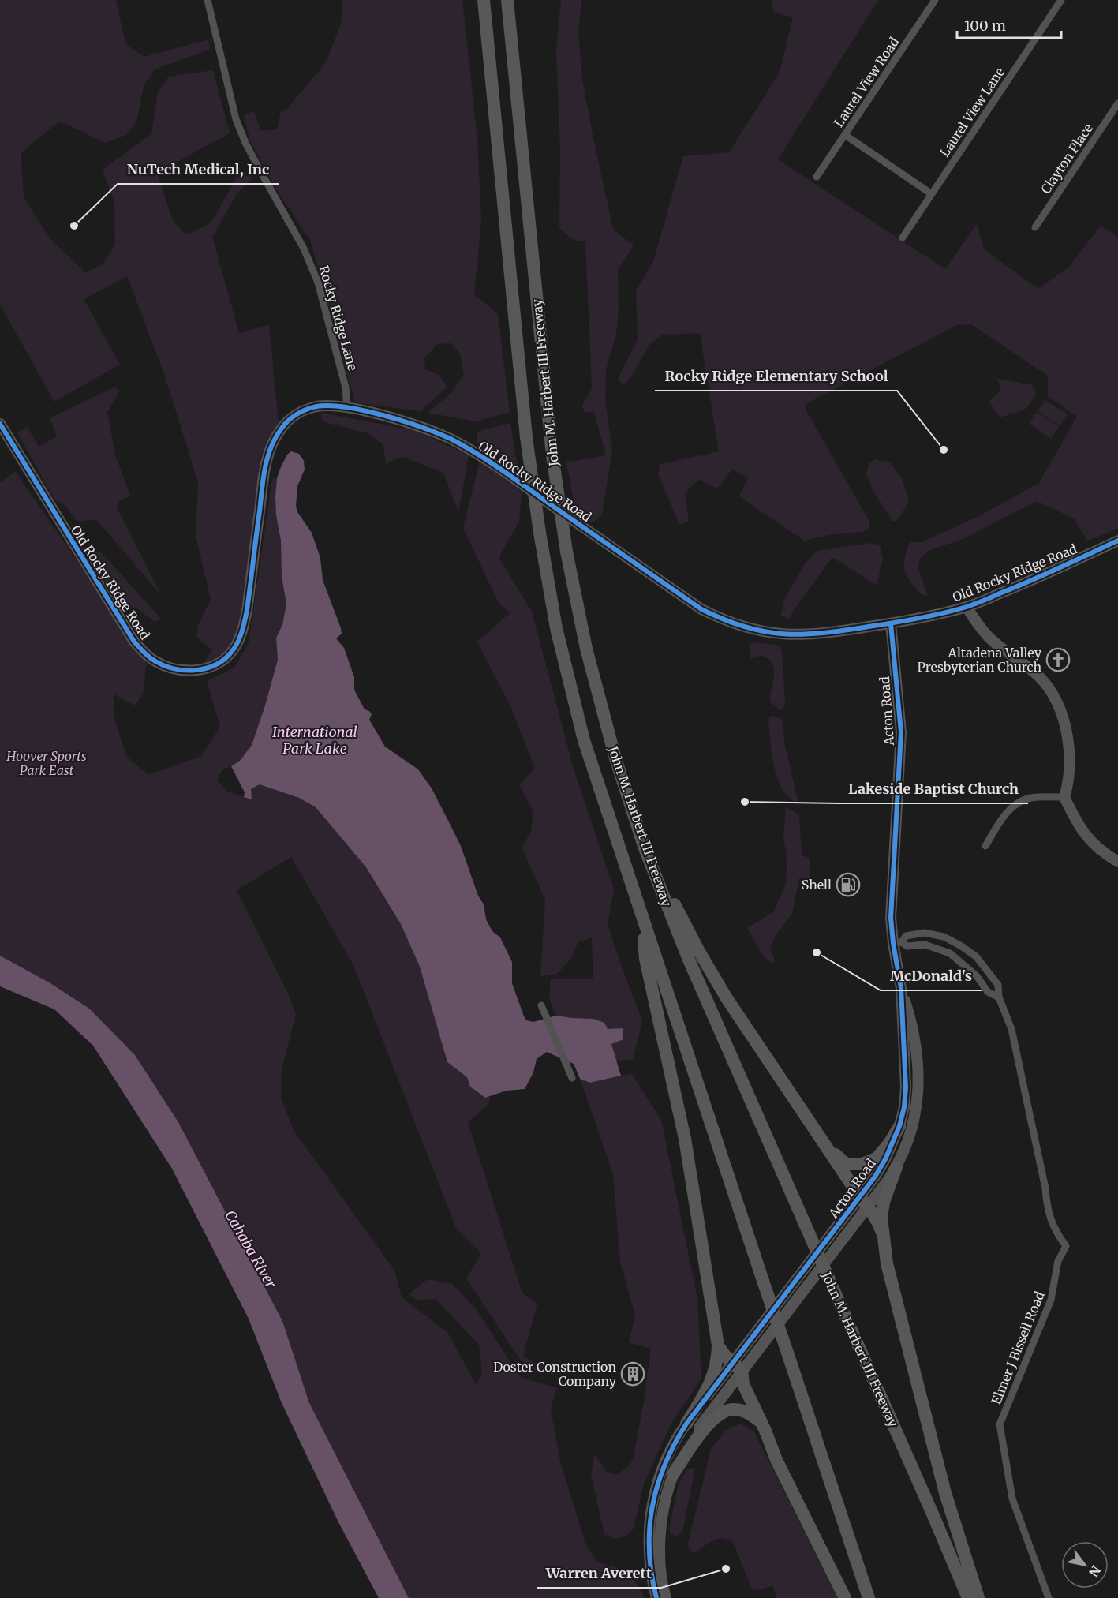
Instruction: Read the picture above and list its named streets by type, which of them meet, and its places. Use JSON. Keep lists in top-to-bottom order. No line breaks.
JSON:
{"streets":{"highway":["John M. Harbert III Freeway"],"street":["Laurel View Road","Laurel View Lane","Clayton Place","Rocky Ridge Lane","Old Rocky Ridge Road","Acton Road","Elmer J Bissell Road"]},"crossings":[["Rocky Ridge Lane","Old Rocky Ridge Road"],["Old Rocky Ridge Road","Acton Road"],["Acton Road","Elmer J Bissell Road"]],"water":["International Park Lake","Cahaba River"],"parks":["Hoover Sports Park East"],"places":{"other":["NuTech Medical, Inc","Rocky Ridge Elementary School","Lakeside Baptist Church","McDonald's","Warren Averett"],"church":["Altadena Valley Presbyterian Church"],"fuel station":["Shell"],"building":["Doster Construction Company"]},"scale_bar":"100 m","north":"bottom right"}
